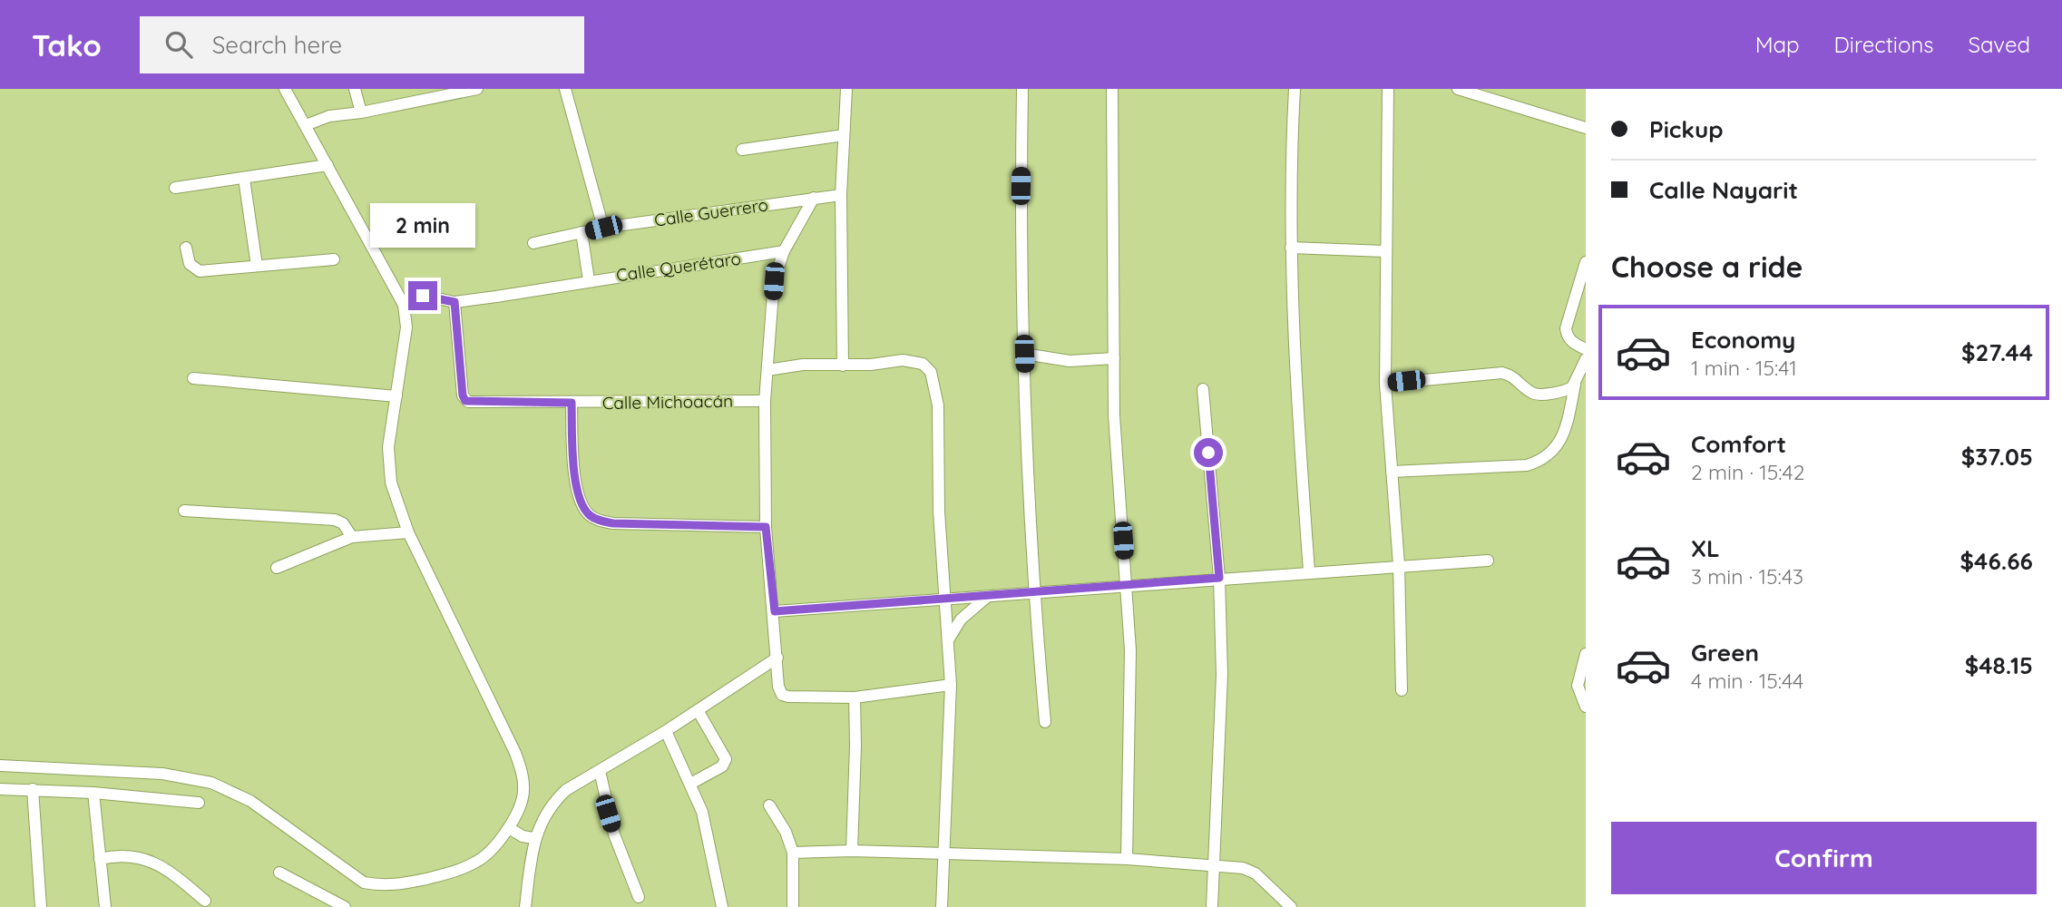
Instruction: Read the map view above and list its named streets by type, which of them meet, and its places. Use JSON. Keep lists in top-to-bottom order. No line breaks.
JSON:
{"streets":{"street":["Calle Guerrero","Calle Querétaro","Calle Michoacán"]},"crossings":[["Calle Querétaro","Calle Michoacán"]],"page":{"header":"Tako","search":"Search here","nav":["Map","Directions","Saved"],"banner":["Pickup","Calle Nayarit"],"bubble":"2 min","heading":"Choose a ride","list":[{"name":"Economy","note":"1 min · 15:41","value":"$27.44"},{"name":"Comfort","note":"2 min · 15:42","value":"$37.05"},{"name":"XL","note":"3 min · 15:43","value":"$46.66"},{"name":"Green","note":"4 min · 15:44","value":"$48.15"}],"buttons":"Confirm"}}
